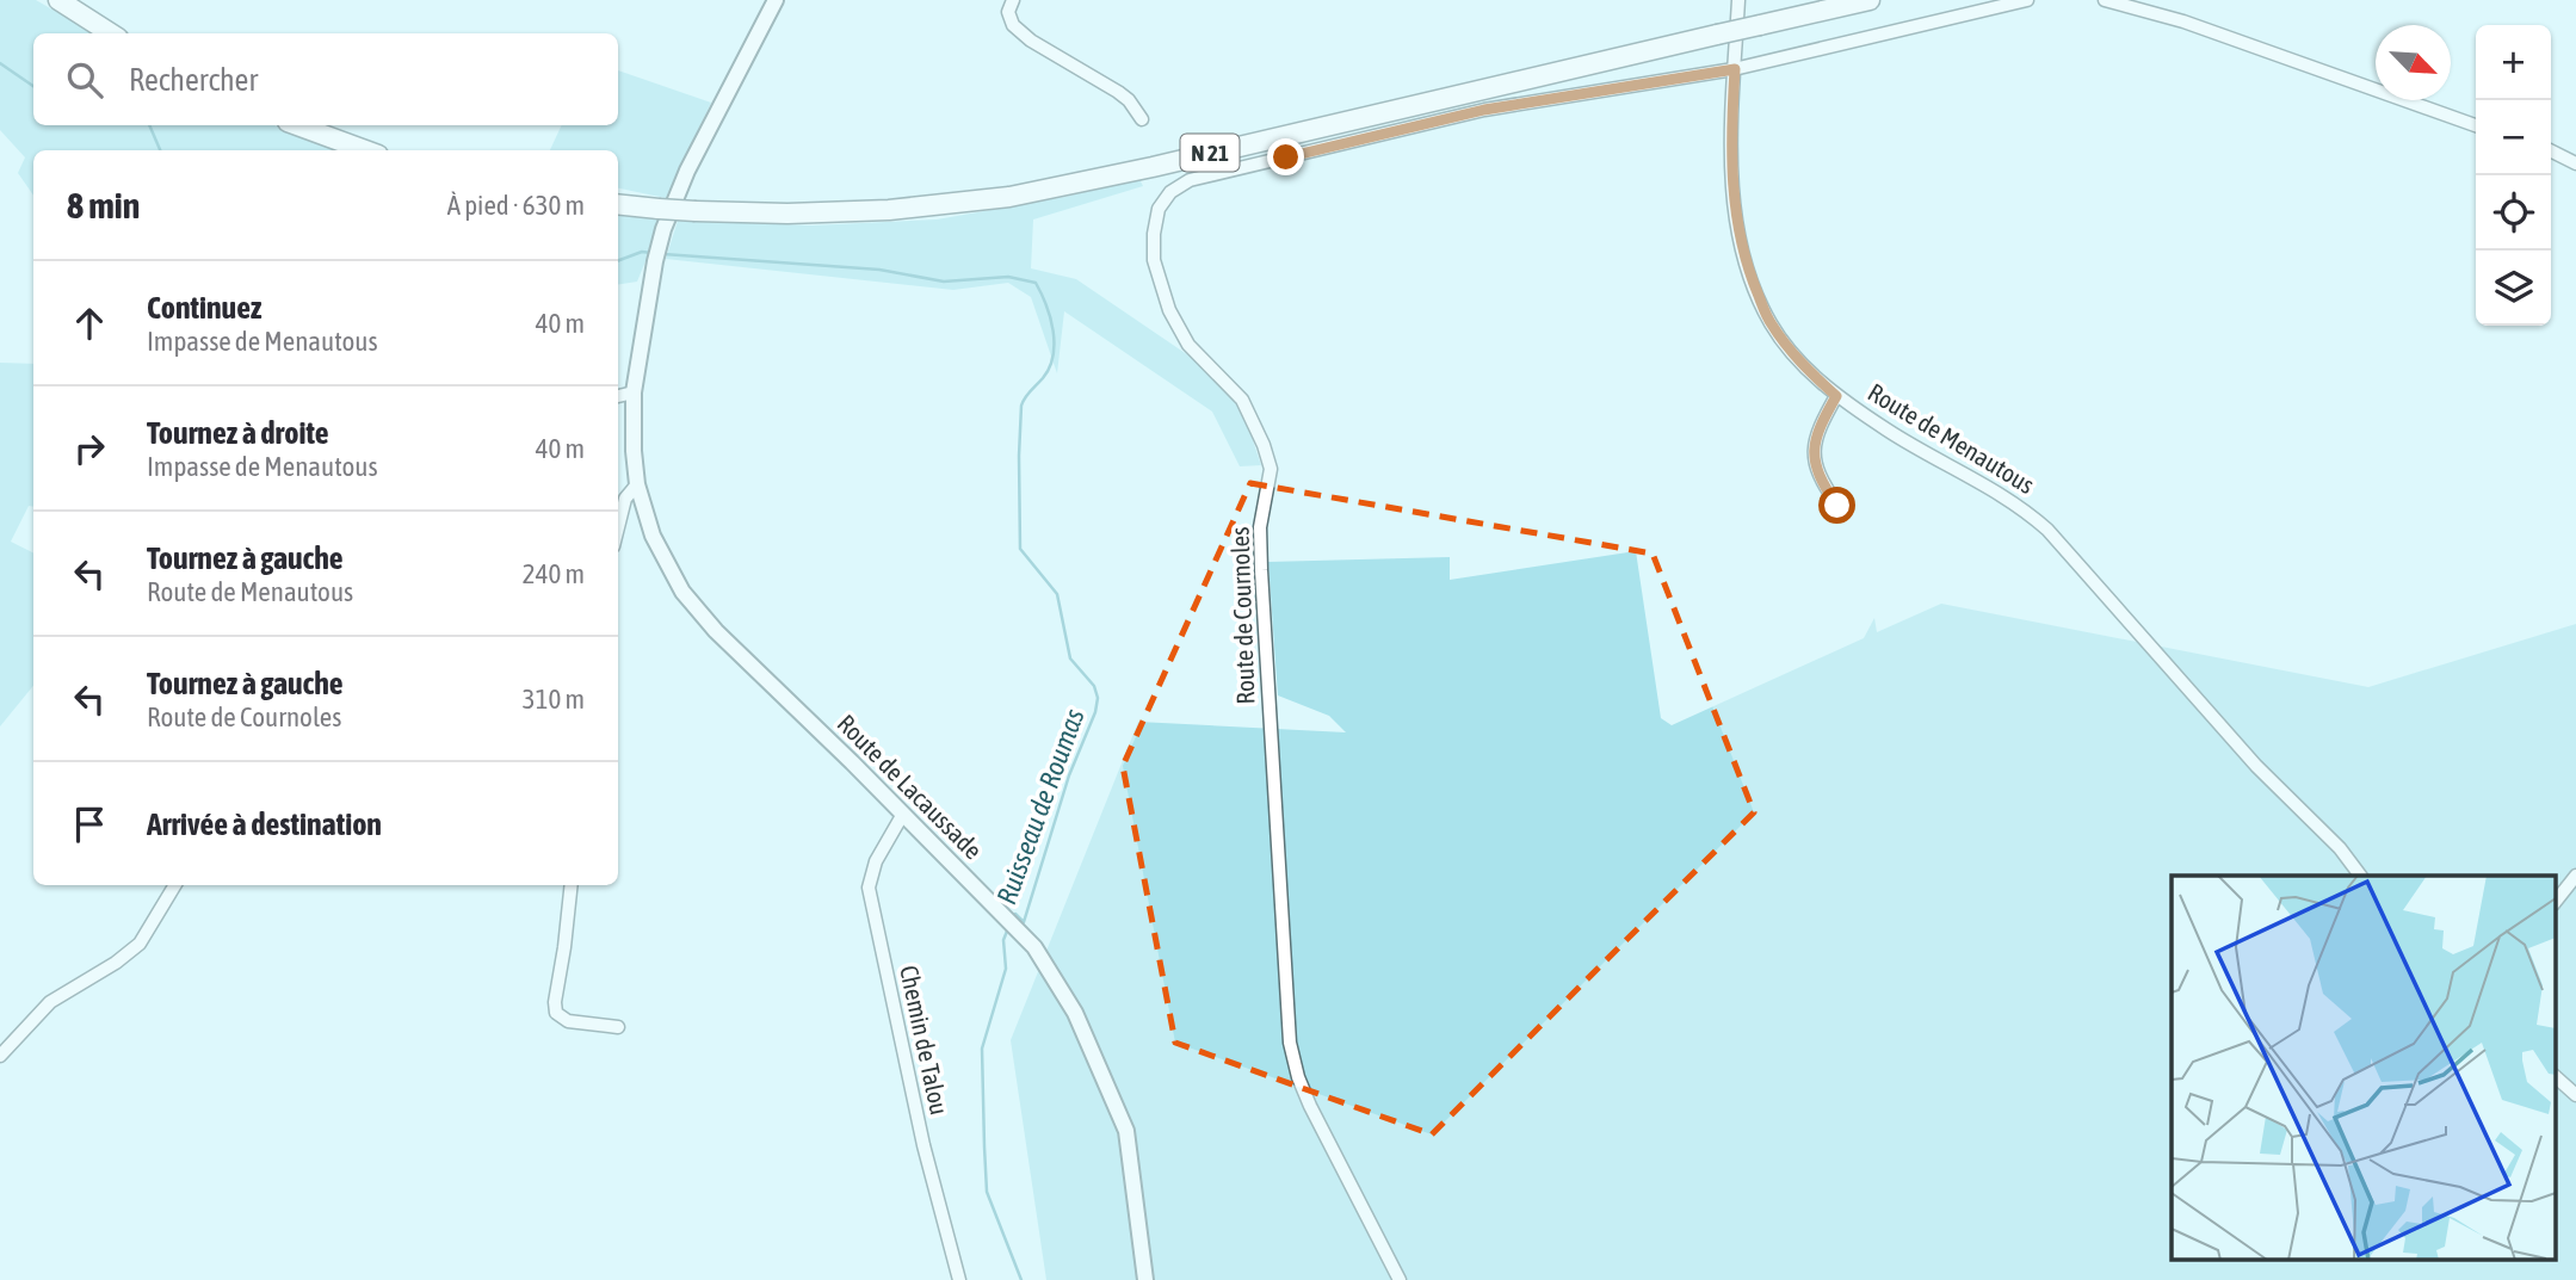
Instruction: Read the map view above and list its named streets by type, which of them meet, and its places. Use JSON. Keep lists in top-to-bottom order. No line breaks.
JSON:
{"streets":{"main road":["N 21"],"street":["Route de Menautous","Route de Cournoles","Route de Lacaussade","Chemin de Talou"]},"crossings":[["Route de Menautous","Route de Cournoles"],["Route de Lacaussade","Chemin de Talou"]],"water":["Ruisseau de Roumas"],"north":"bottom right","page":{"map_buttons":["+","−"],"search":"Rechercher","heading":["8 min","À pied · 630 m"],"list":[["Continuez","Impasse de Menautous","40 m"],["Tournez à droite","Impasse de Menautous","40 m"],["Tournez à gauche","Route de Menautous","240 m"],["Tournez à gauche","Route de Cournoles","310 m"],"Arrivée à destination"]}}
